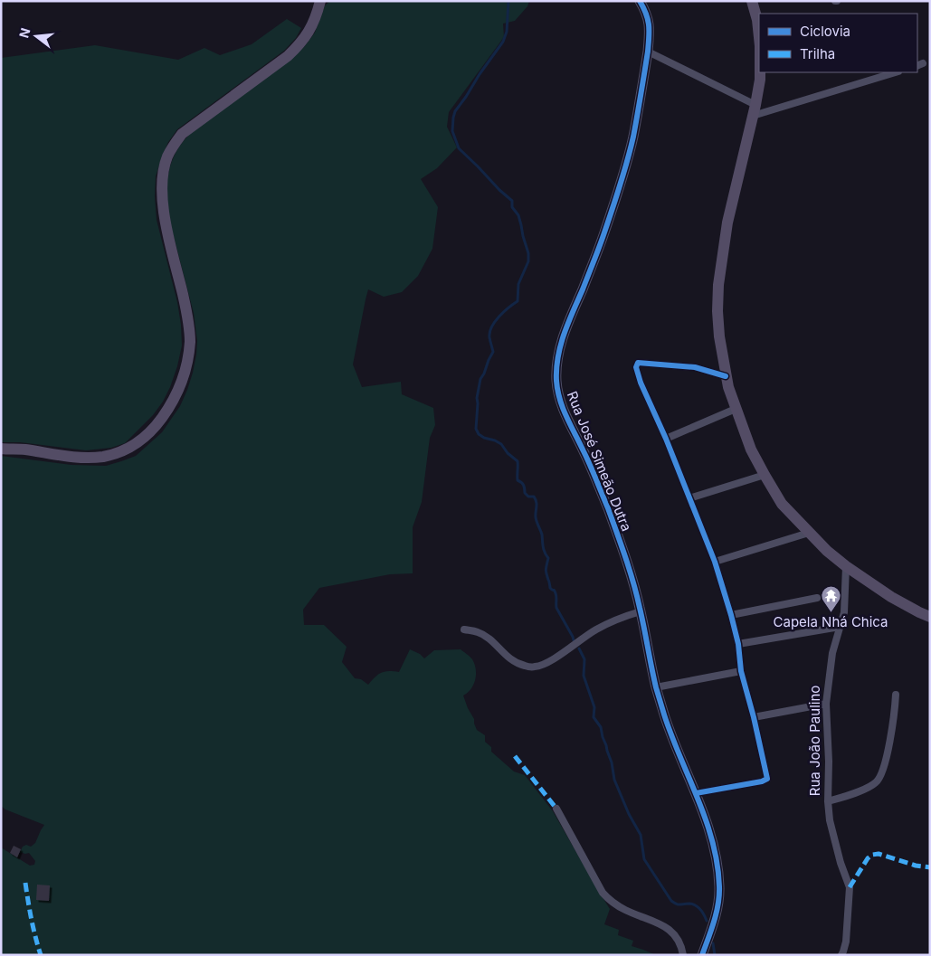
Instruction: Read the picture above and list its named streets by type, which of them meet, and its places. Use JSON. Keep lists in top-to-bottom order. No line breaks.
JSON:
{"streets":{"main road":["Rua José Simeão Dutra"],"street":["Rua João Paulino"]},"places":{"temple":["Capela Nhá Chica"]},"legend":["Ciclovia","Trilha"],"north":"left"}
